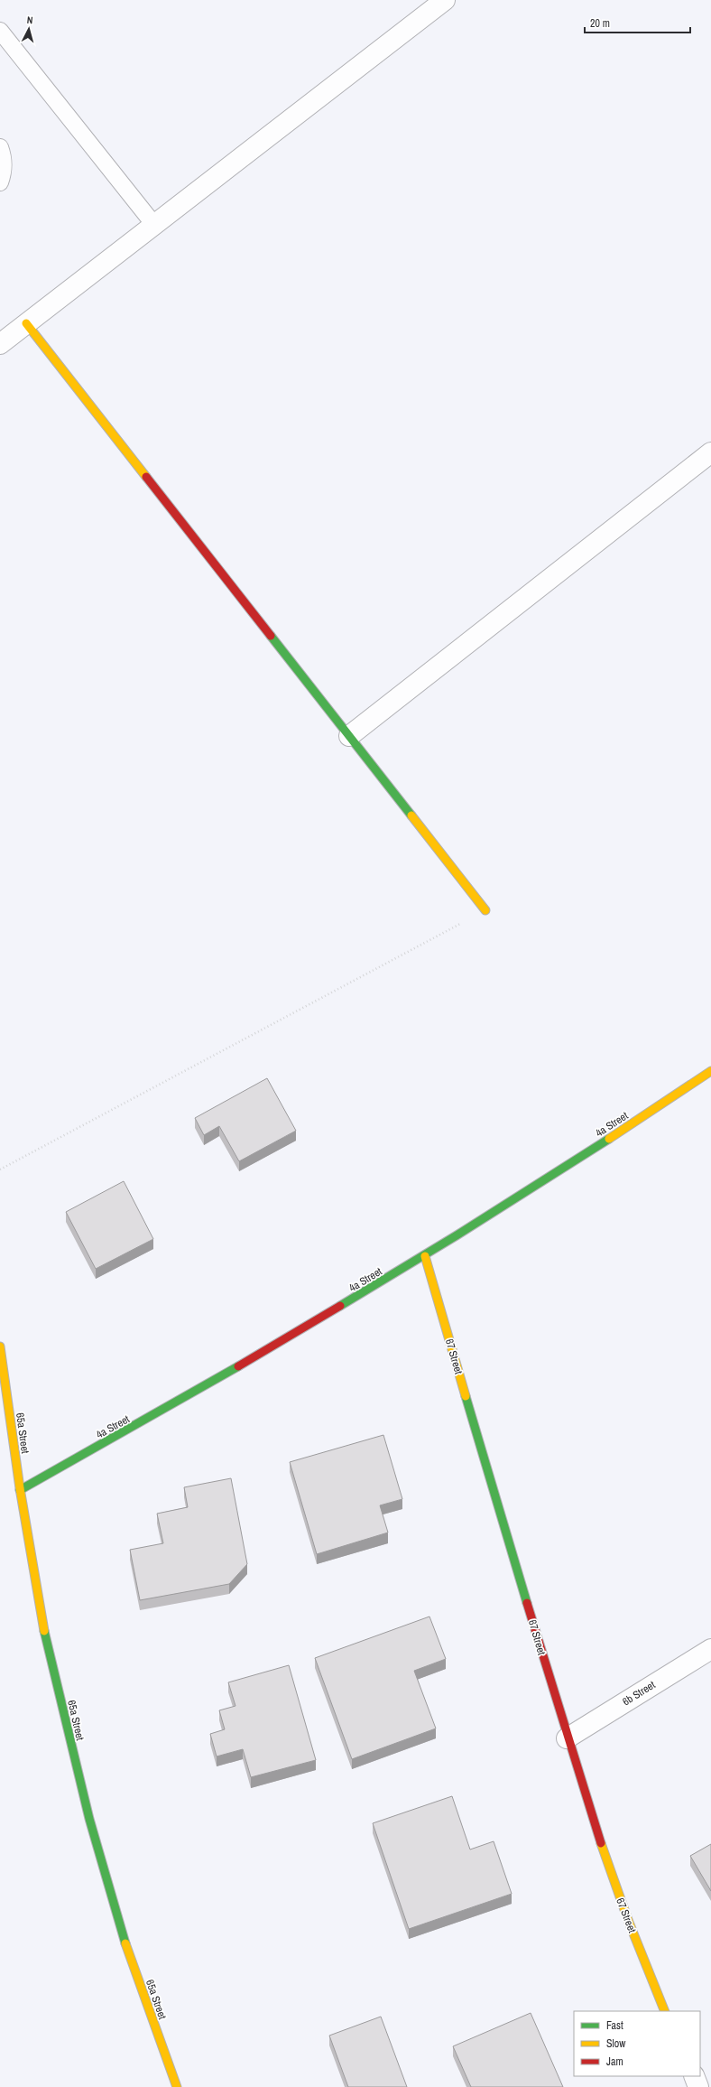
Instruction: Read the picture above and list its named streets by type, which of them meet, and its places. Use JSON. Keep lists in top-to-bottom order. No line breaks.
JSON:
{"streets":{"street":["4a Street","67 Street","65a Street","6b Street"]},"crossings":[["4a Street","67 Street"],["4a Street","65a Street"],["67 Street","6b Street"]],"legend":["Fast","Slow","Jam"],"scale_bar":"20 m","north":"top"}
